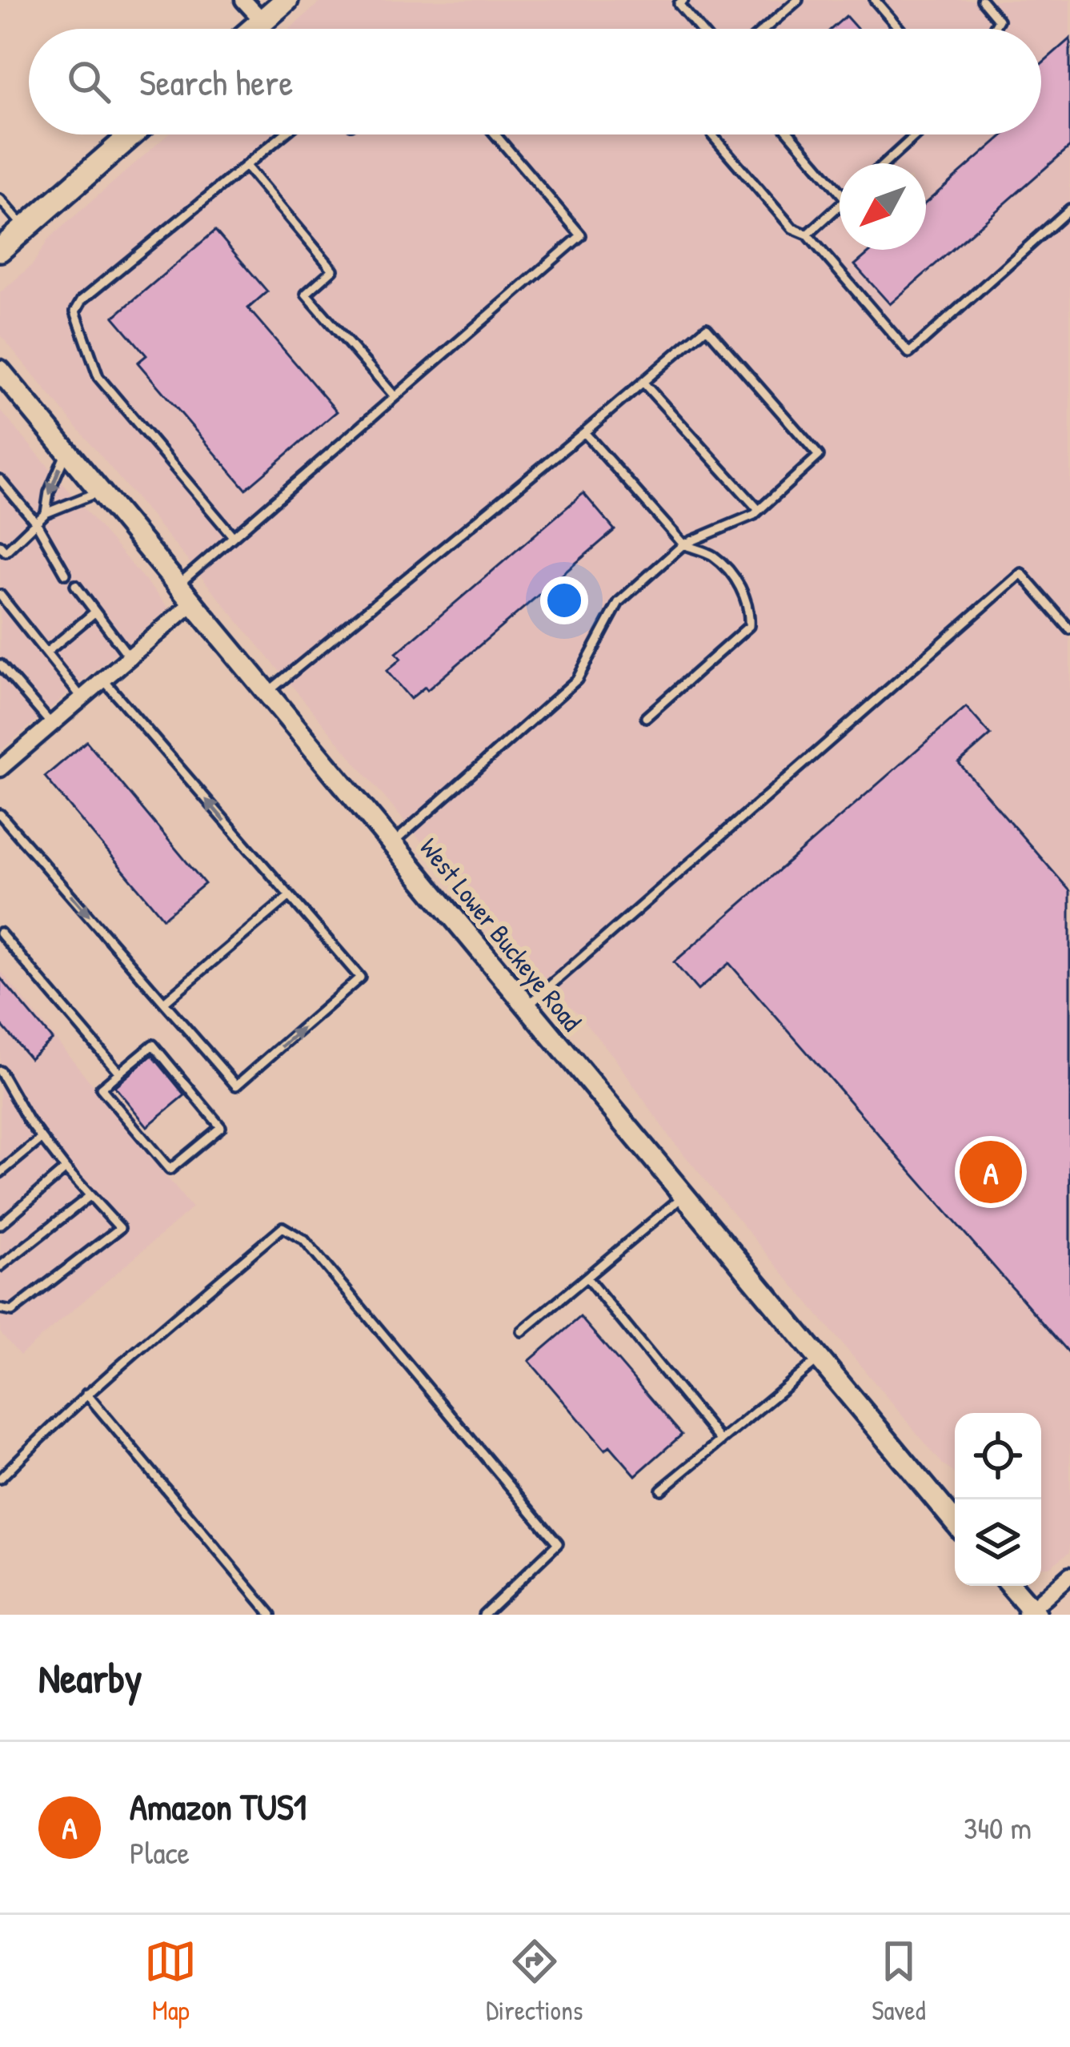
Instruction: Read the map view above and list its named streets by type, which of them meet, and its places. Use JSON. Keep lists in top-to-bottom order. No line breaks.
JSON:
{"streets":{"main road":["West Lower Buckeye Road"]},"north":"bottom left","page":{"search":"Search here","pins":"A","heading":"Nearby","list":[{"mark":"A","name":"Amazon TUS1","note":"Place","value":"340 m"}],"nav":["Map","Directions","Saved"]}}
